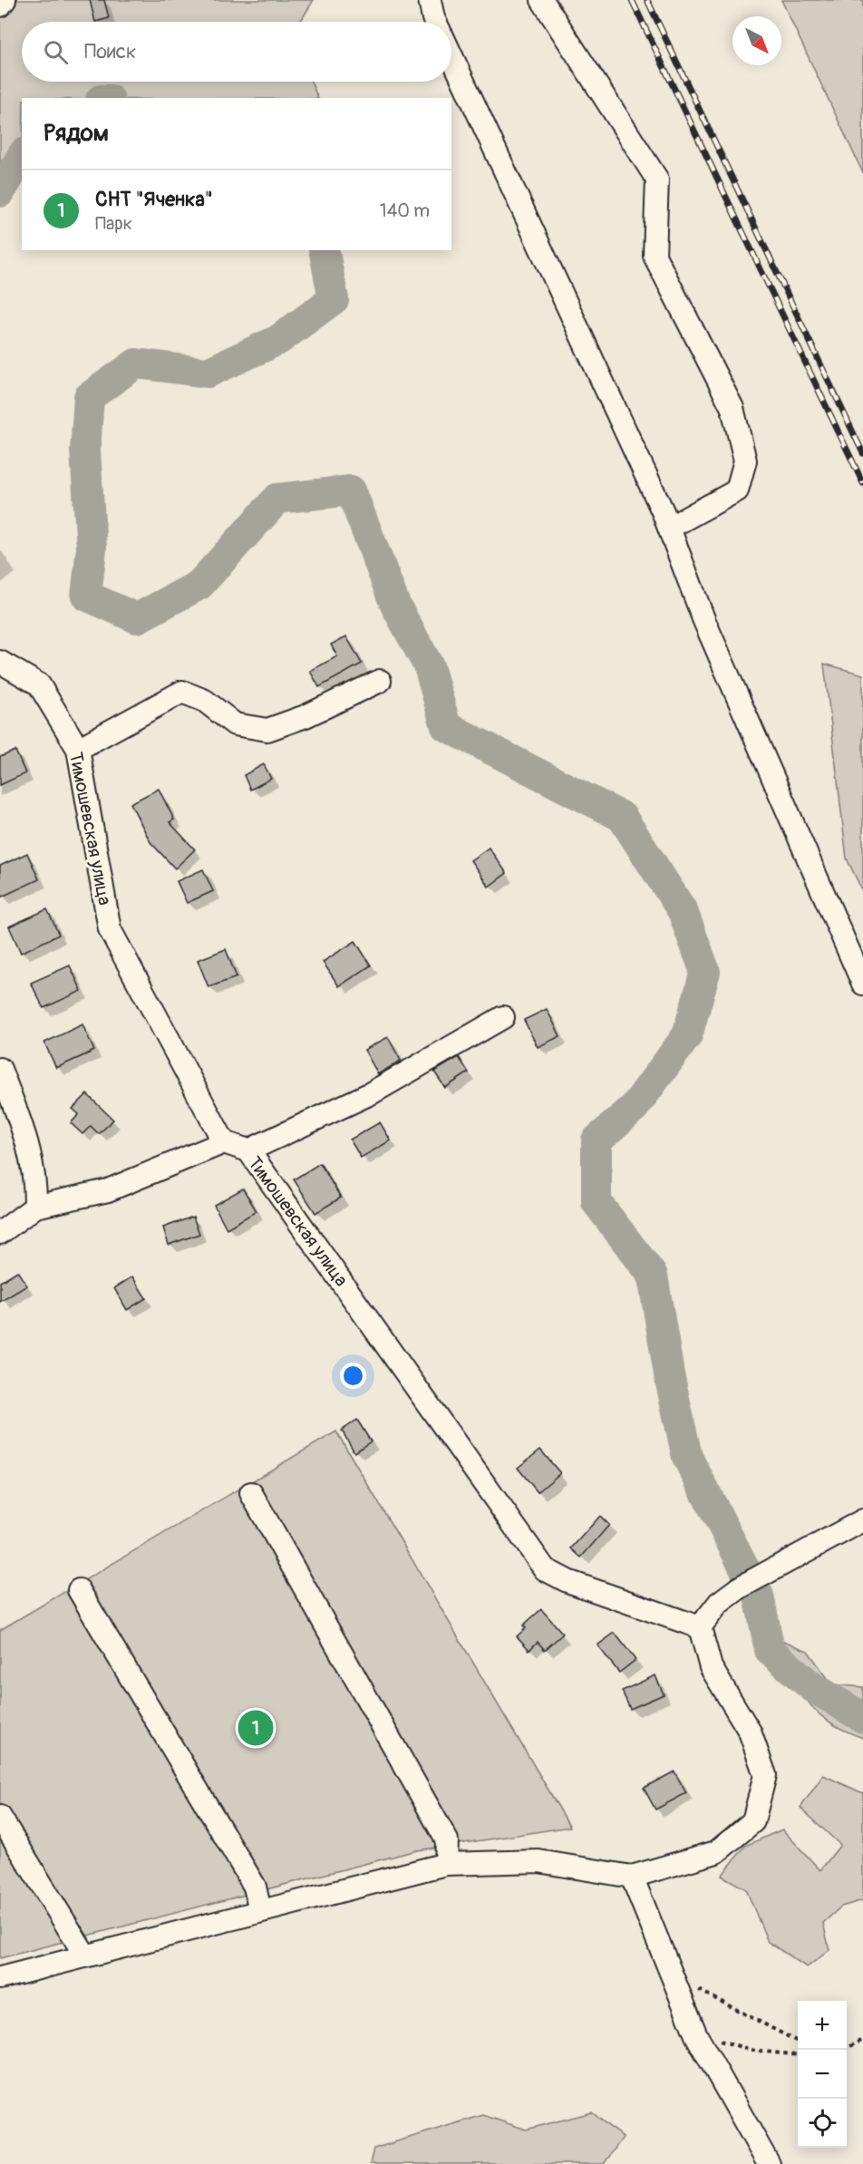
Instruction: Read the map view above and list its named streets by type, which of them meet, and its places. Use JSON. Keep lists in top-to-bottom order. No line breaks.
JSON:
{"streets":{"street":["Тимошевская улица"]},"north":"bottom right","page":{"search":"Поиск","heading":"Рядом","list":[{"mark":"1","name":"СНТ \"Яченка\"","note":"Парк","value":"140 m"}],"pins":"1","map_buttons":["+","−"]}}
